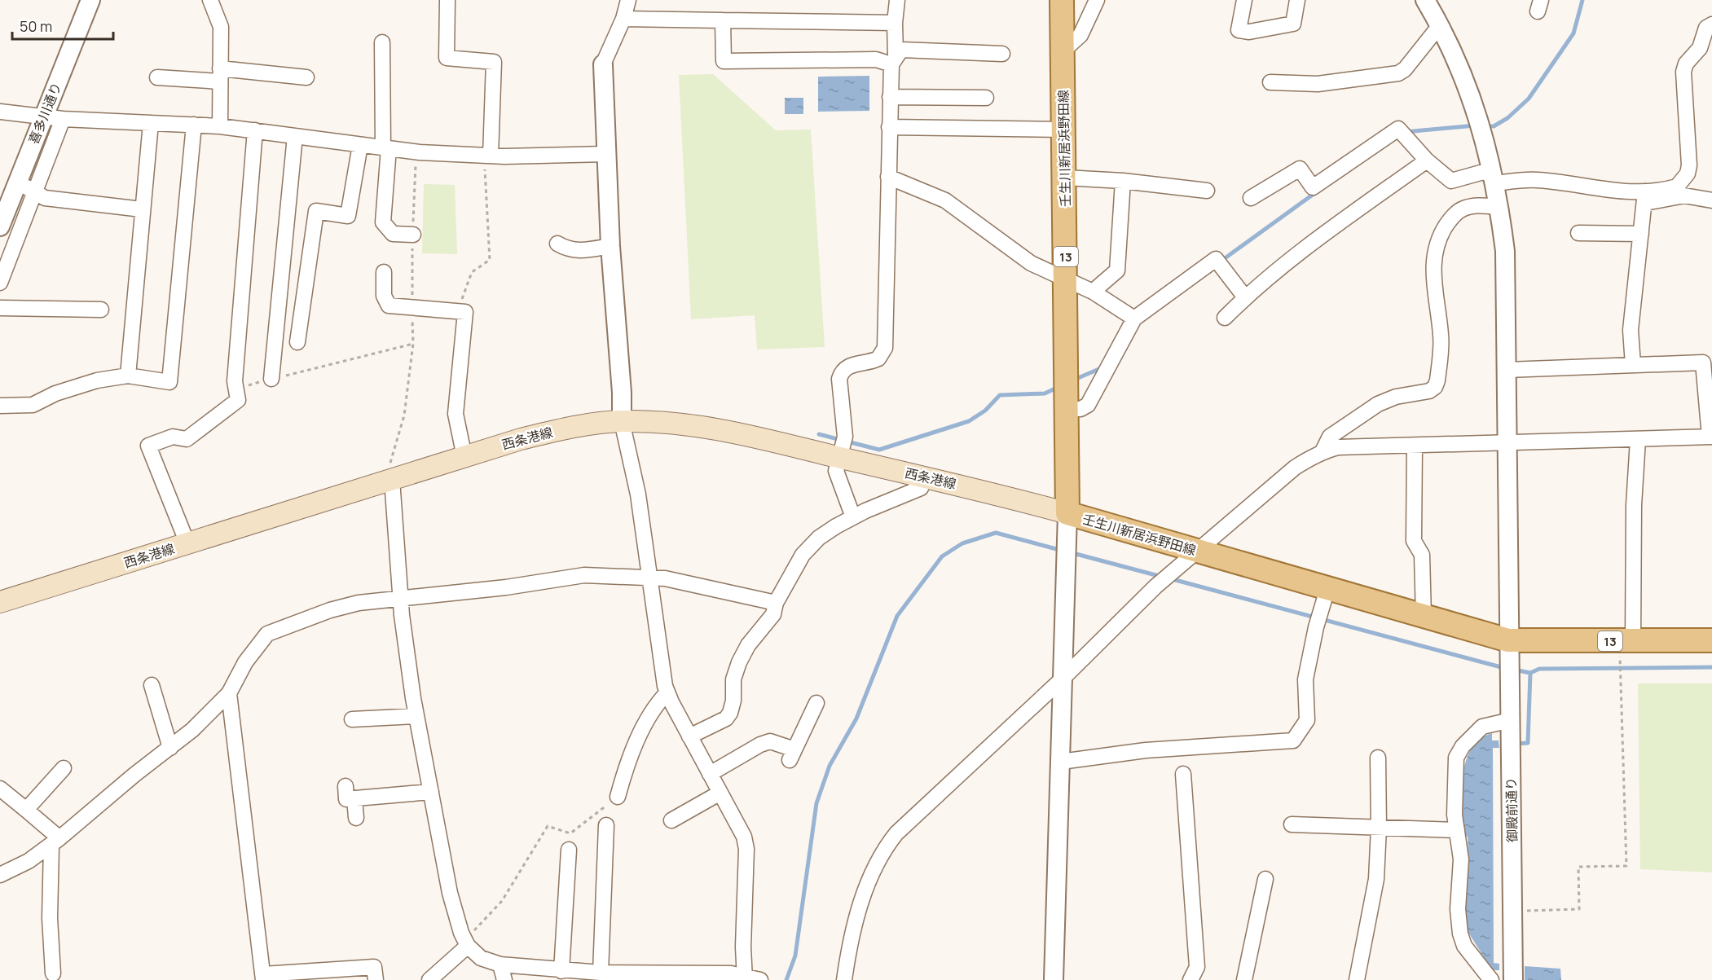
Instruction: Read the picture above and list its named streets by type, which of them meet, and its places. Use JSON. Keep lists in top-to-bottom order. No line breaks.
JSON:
{"streets":{"main road":["壬生川新居浜野田線","13","西条港線"],"street":["喜多川通り","御殿前通り"]},"crossings":[["壬生川新居浜野田線","西条港線"],["壬生川新居浜野田線","御殿前通り"]],"scale_bar":"50 m"}
